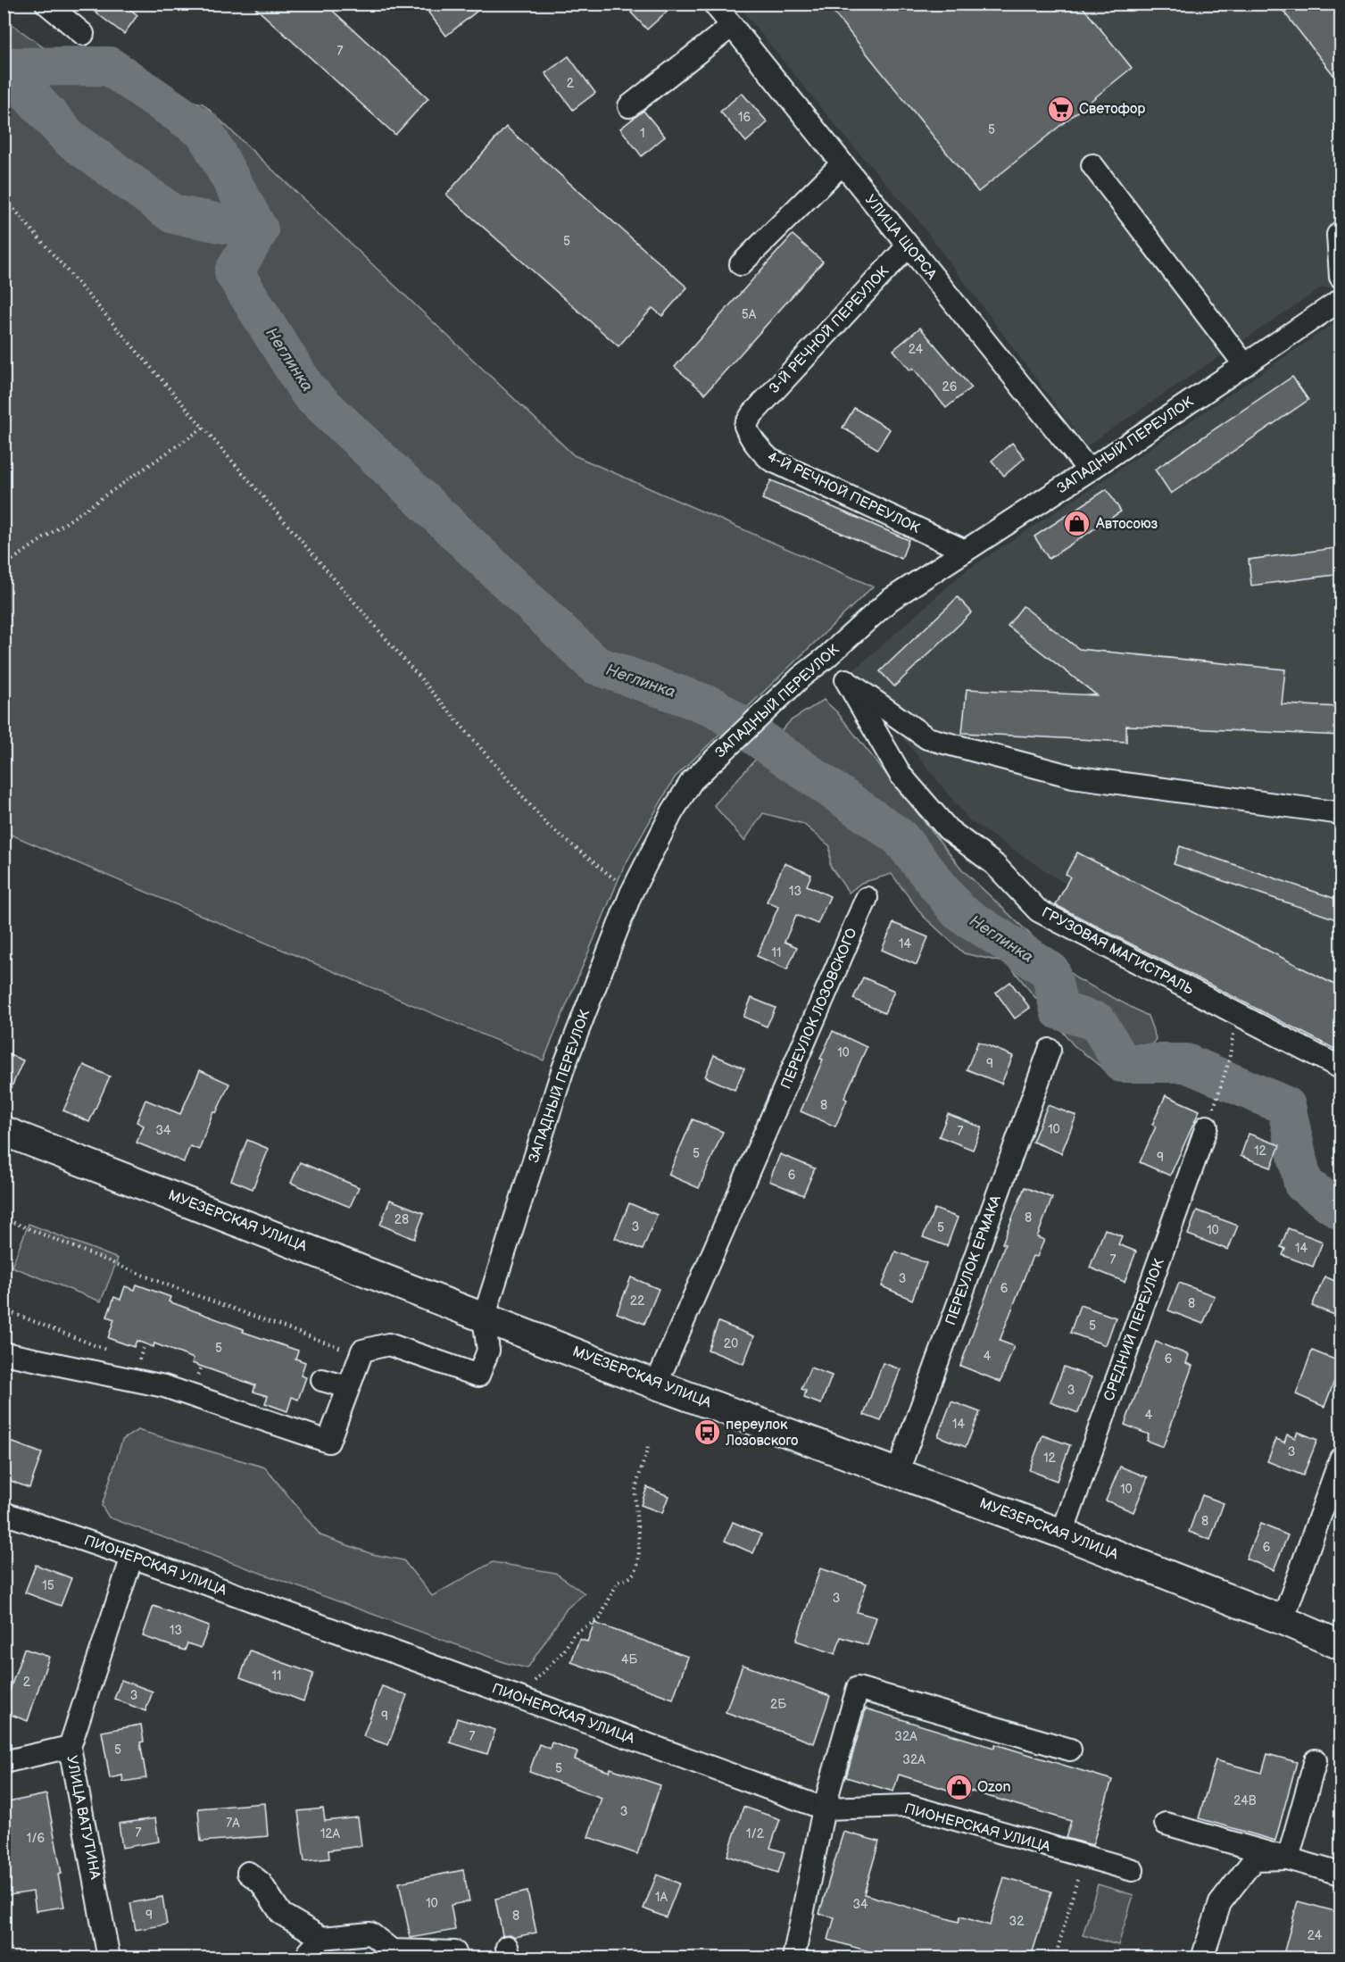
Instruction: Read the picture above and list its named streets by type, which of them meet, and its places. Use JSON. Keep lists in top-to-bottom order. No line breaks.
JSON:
{"streets":{"main road":["МУЕЗЕРСКАЯ УЛИЦА"],"street":["УЛИЦА ЩОРСА","3-Й РЕЧНОЙ ПЕРЕУЛОК","ЗАПАДНЫЙ ПЕРЕУЛОК","4-Й РЕЧНОЙ ПЕРЕУЛОК","ГРУЗОВАЯ МАГИСТРАЛЬ","ПЕРЕУЛОК ЛОЗОВСКОГО","ПЕРЕУЛОК ЕРМАКА","СРЕДНИЙ ПЕРЕУЛОК","ПИОНЕРСКАЯ УЛИЦА","УЛИЦА ВАТУТИНА"]},"crossings":[["УЛИЦА ЩОРСА","3-Й РЕЧНОЙ ПЕРЕУЛОК"],["УЛИЦА ЩОРСА","ЗАПАДНЫЙ ПЕРЕУЛОК"],["3-Й РЕЧНОЙ ПЕРЕУЛОК","4-Й РЕЧНОЙ ПЕРЕУЛОК"],["ЗАПАДНЫЙ ПЕРЕУЛОК","4-Й РЕЧНОЙ ПЕРЕУЛОК"],["ЗАПАДНЫЙ ПЕРЕУЛОК","МУЕЗЕРСКАЯ УЛИЦА"],["ПЕРЕУЛОК ЛОЗОВСКОГО","МУЕЗЕРСКАЯ УЛИЦА"],["МУЕЗЕРСКАЯ УЛИЦА","ПЕРЕУЛОК ЕРМАКА"],["МУЕЗЕРСКАЯ УЛИЦА","СРЕДНИЙ ПЕРЕУЛОК"],["ПИОНЕРСКАЯ УЛИЦА","УЛИЦА ВАТУТИНА"]],"water":["Неглинка"],"places":{"supermarket":["Светофор"],"shop":["Автосоюз","Ozon"],"bus stop":["переулок Лозовского"]},"house_numbers":["7","2","16","5","1","5","5А","24","26","13","14","11","10","9","8","10","34","7","12","5","9","6","8","28","3","5","10","14","7","3","6","22","8","5","20","5","4","6","3","4","14","3","12","10","8","6","15","3","13","4Б","11","2","3","2Б","9","7","32А","5","32А","5","24В","3","7А","7","12А","1/2","1/6","1А","10","34","9","8","32","24"]}
